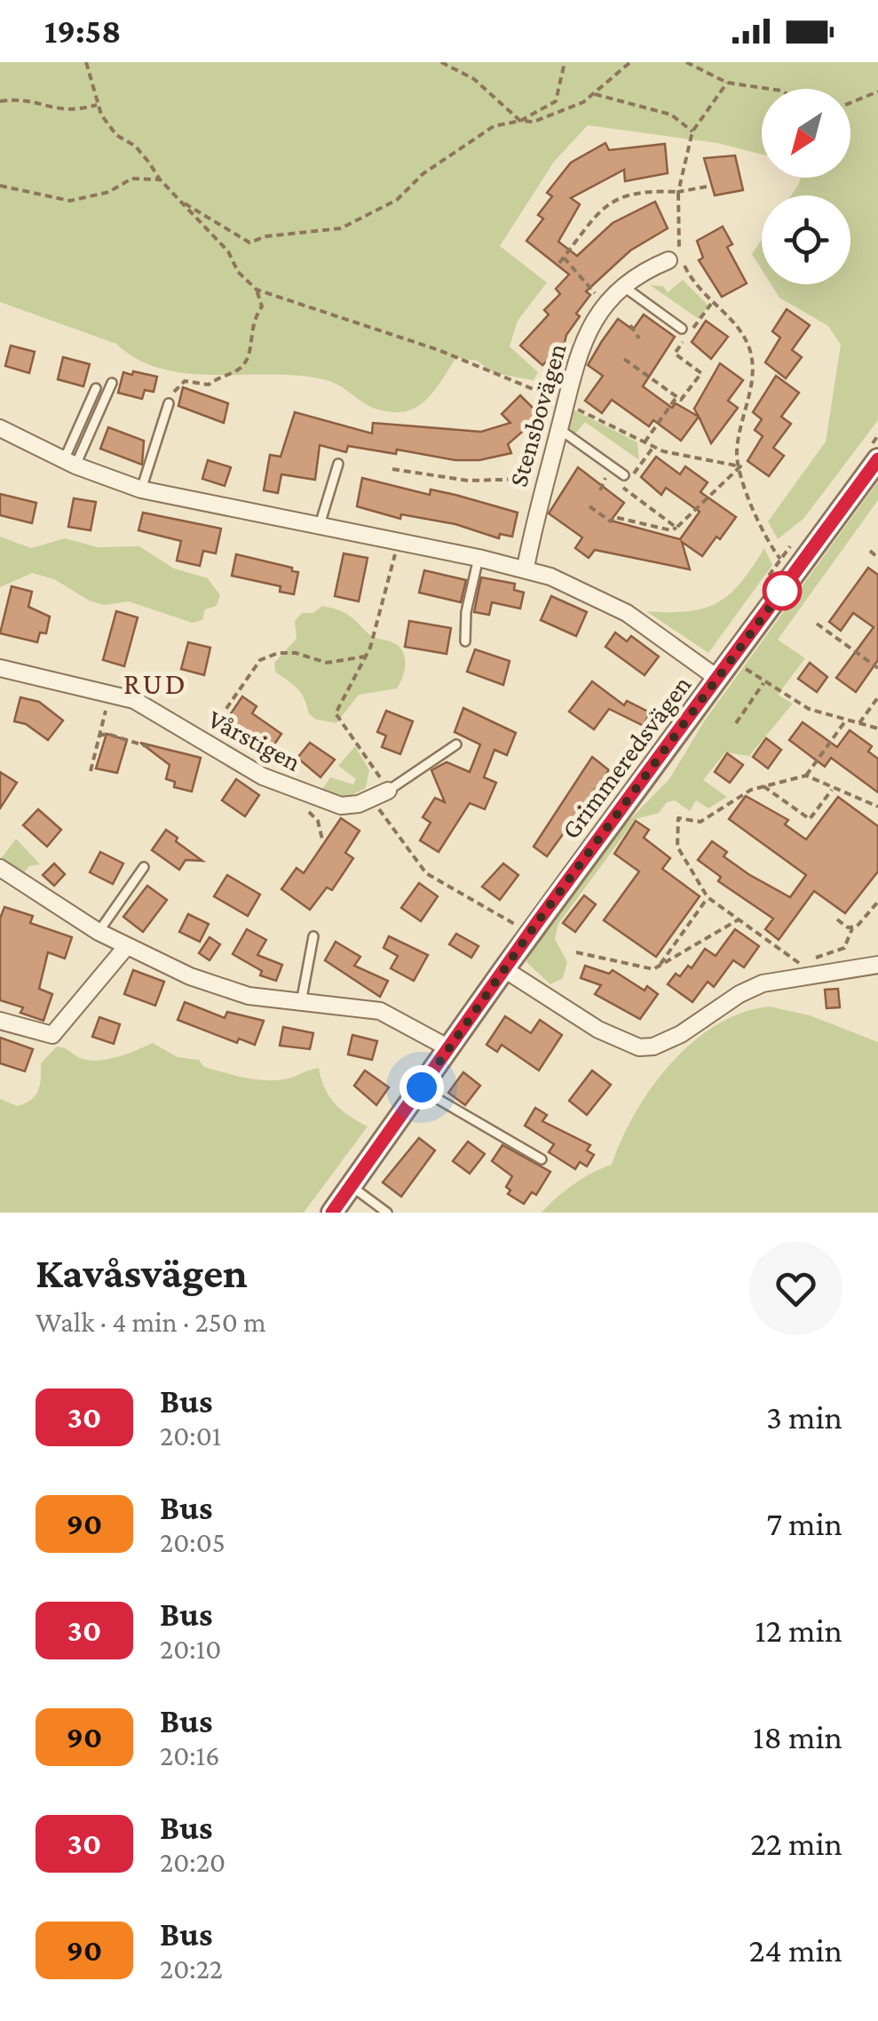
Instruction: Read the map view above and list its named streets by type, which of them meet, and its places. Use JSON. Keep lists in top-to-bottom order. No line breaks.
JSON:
{"streets":{"street":["Stensbovägen","Vårstigen","Grimmeredsvägen"]},"districts":["RUD"],"lines":["bus line 30"],"north":"bottom left","page":{"status":"19:58","heading":["Kavåsvägen","Walk · 4 min · 250 m"],"list":[{"mark":"30","name":"Bus","note":"20:01","value":"3 min"},{"mark":"90","name":"Bus","note":"20:05","value":"7 min"},{"mark":"30","name":"Bus","note":"20:10","value":"12 min"},{"mark":"90","name":"Bus","note":"20:16","value":"18 min"},{"mark":"30","name":"Bus","note":"20:20","value":"22 min"},{"mark":"90","name":"Bus","note":"20:22","value":"24 min"}]}}
